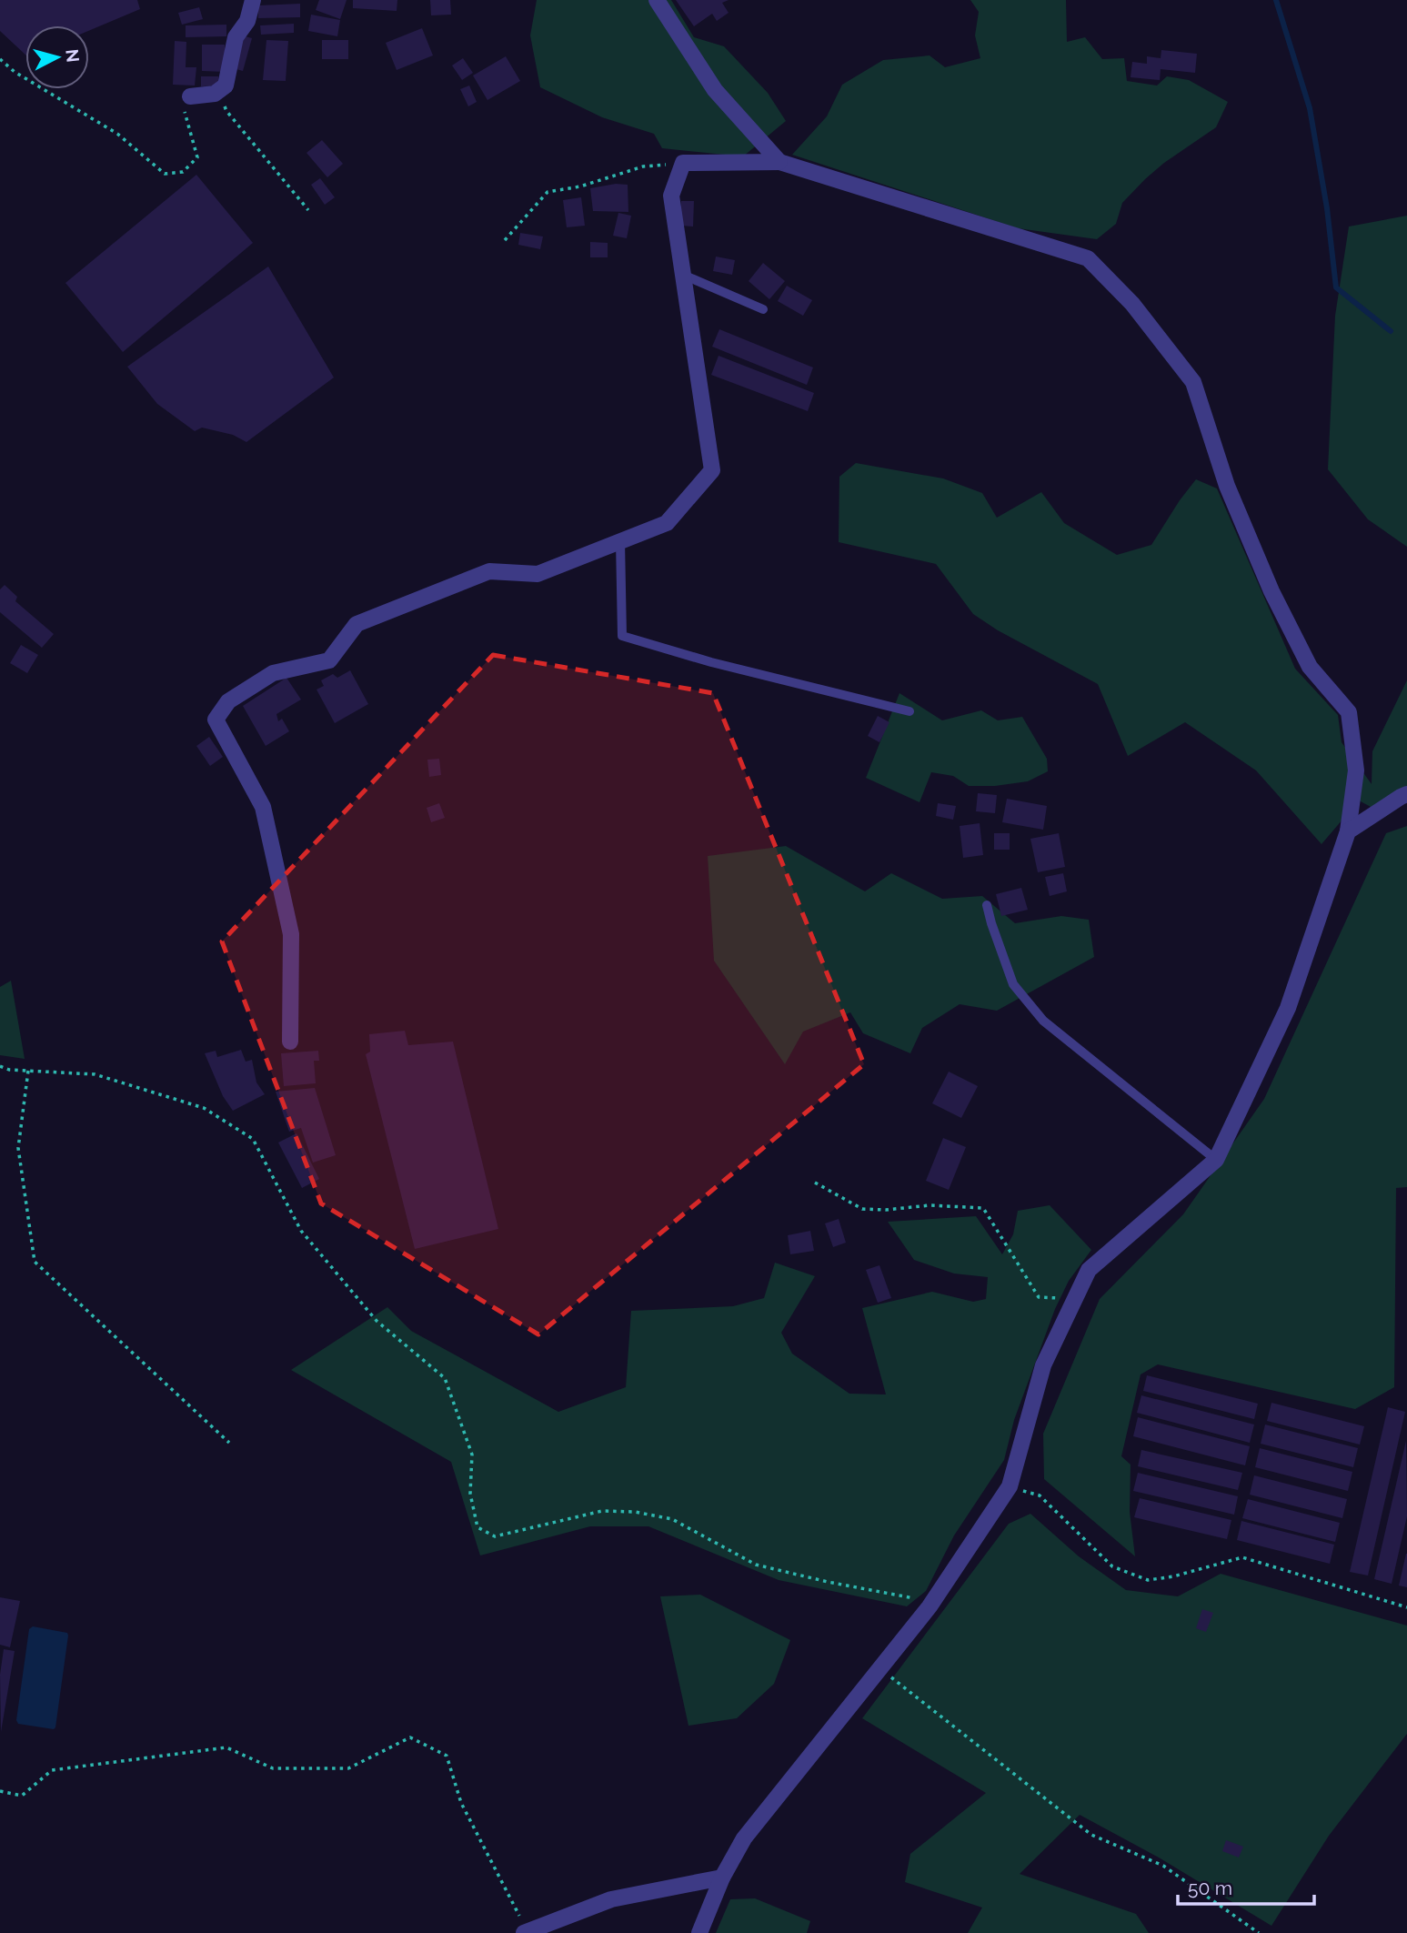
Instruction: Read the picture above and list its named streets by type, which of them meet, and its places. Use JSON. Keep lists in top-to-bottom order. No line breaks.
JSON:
{"scale_bar":"50 m","north":"right"}
